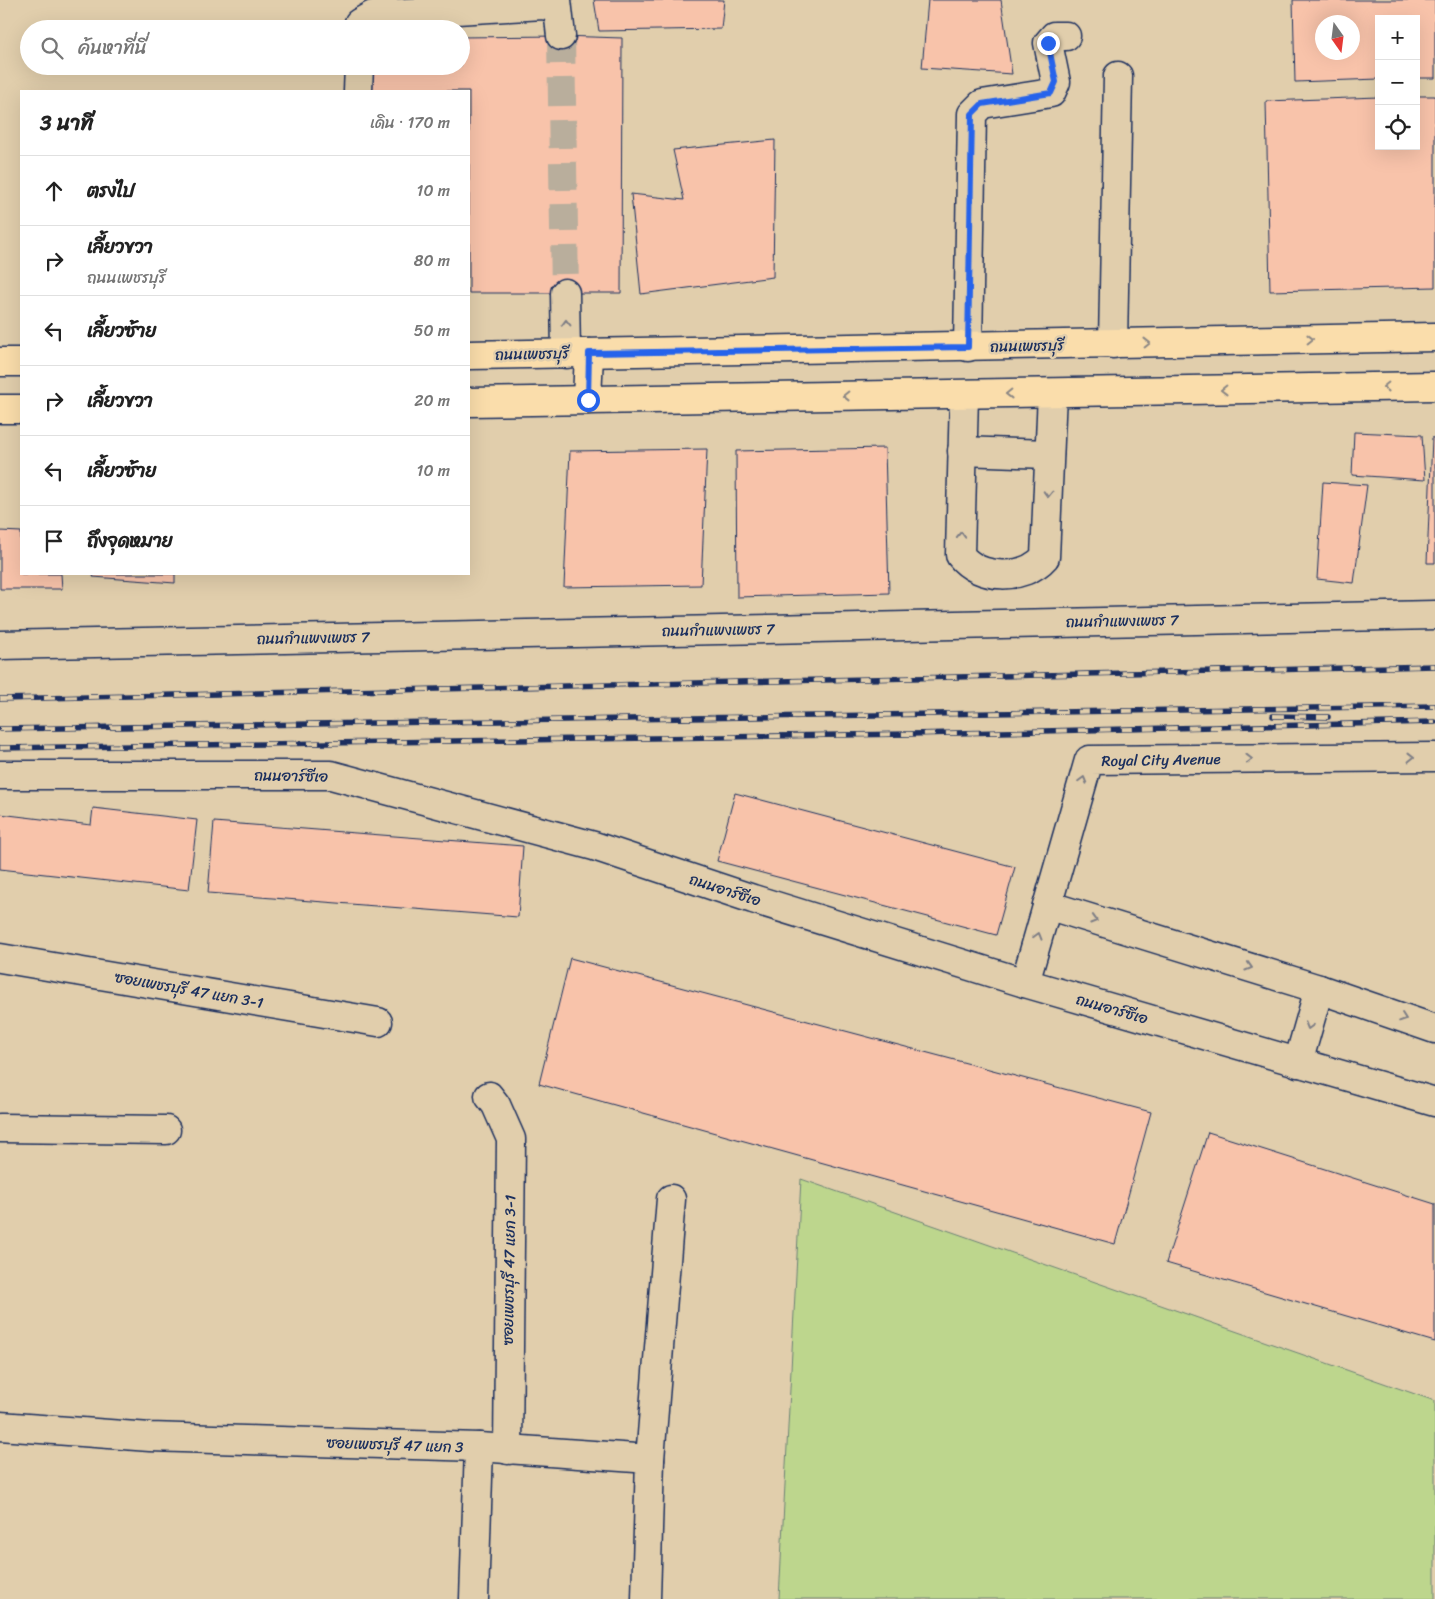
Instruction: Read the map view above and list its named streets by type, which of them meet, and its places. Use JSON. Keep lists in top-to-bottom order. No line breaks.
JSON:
{"streets":{"main road":["ถนนเพชรบุรี"],"street":["ถนนกำแพงเพชร 7","Royal City Avenue","ถนนอาร์ซีเอ","ซอยเพชรบุรี 47 แยก 3-1","ซอยเพชรบุรี 47 แยก 3"]},"crossings":[["Royal City Avenue","ถนนอาร์ซีเอ"],["ซอยเพชรบุรี 47 แยก 3-1","ซอยเพชรบุรี 47 แยก 3"]],"one_way":["Royal City Avenue"],"north":"bottom","page":{"map_buttons":["+","−"],"search":"ค้นหาที่นี่","heading":["3 นาที","เดิน · 170 m"],"list":[["ตรงไป","10 m"],["เลี้ยวขวา","ถนนเพชรบุรี","80 m"],["เลี้ยวซ้าย","50 m"],["เลี้ยวขวา","20 m"],["เลี้ยวซ้าย","10 m"],"ถึงจุดหมาย"]}}
